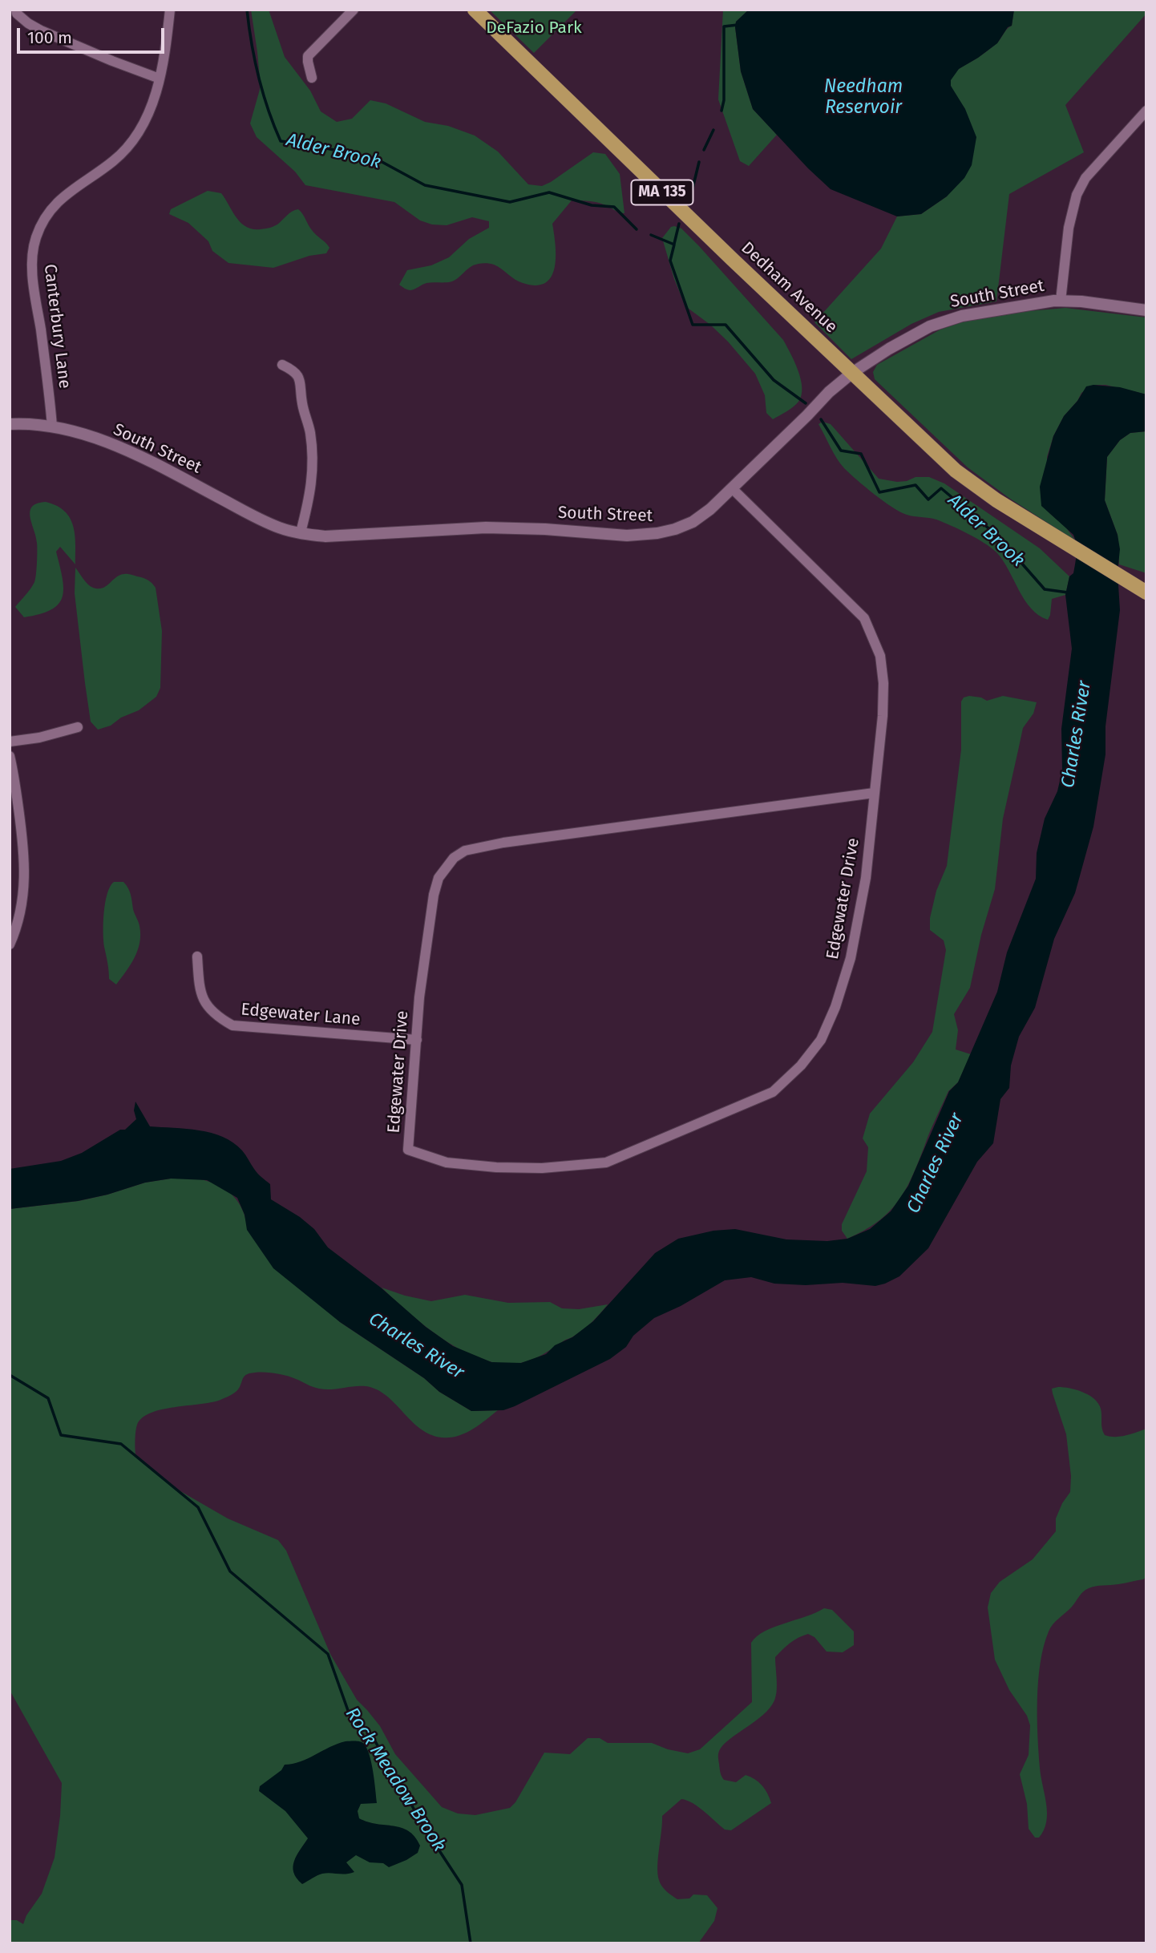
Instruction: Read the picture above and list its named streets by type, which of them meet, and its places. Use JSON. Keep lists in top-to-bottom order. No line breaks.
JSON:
{"streets":{"main road":["MA 135","Dedham Avenue"],"street":["South Street","Canterbury Lane","Edgewater Drive","Edgewater Lane"]},"crossings":[["Dedham Avenue","South Street"],["South Street","Canterbury Lane"],["South Street","Edgewater Drive"],["Edgewater Drive","Edgewater Lane"]],"water":["Needham Reservoir","Alder Brook","Charles River","Rock Meadow Brook"],"parks":["DeFazio Park"],"scale_bar":"100 m"}
